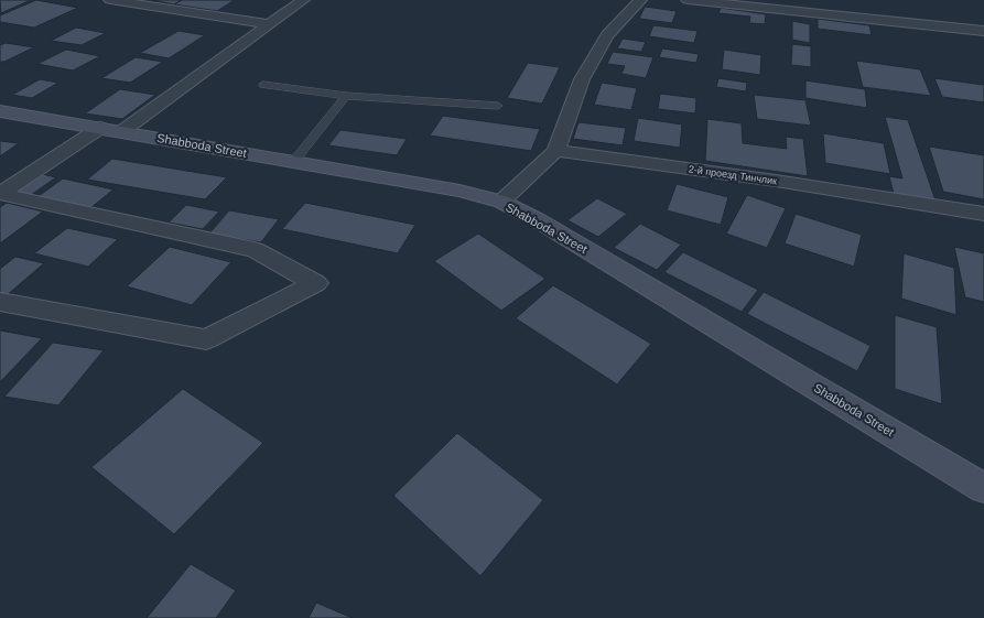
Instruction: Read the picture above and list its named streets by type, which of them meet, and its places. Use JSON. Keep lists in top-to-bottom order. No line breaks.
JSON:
{"streets":{"street":["Shabboda Street","2-й проезд Тинчлик"]}}
